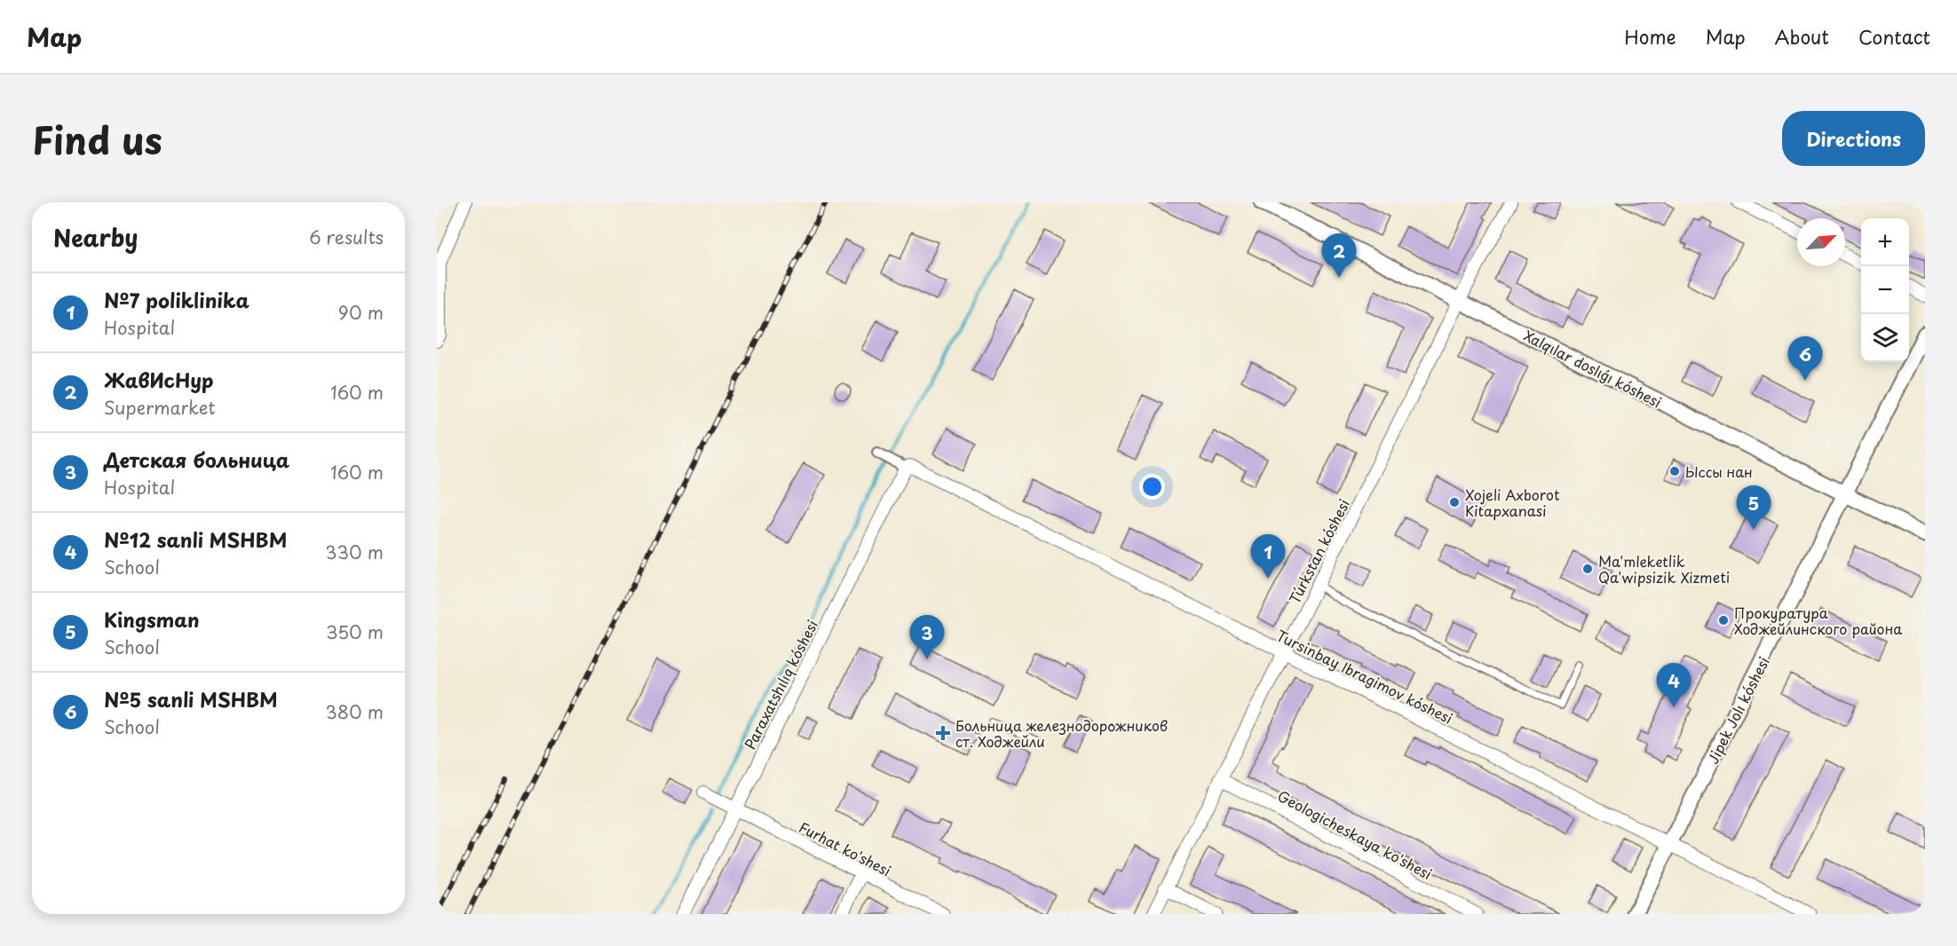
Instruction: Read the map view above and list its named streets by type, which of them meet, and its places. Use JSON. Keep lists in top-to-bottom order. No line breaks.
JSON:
{"streets":{"street":["Xalqılar doslıǵı kóshesi","Túrkstan kóshesi","Tursinbay Ibragimov kóshesi","Paraxatshılıq kóshesi","Jipek Jolı kóshesi","Geologicheskaya ko'shesi","Furhat ko'shesi"]},"crossings":[["Xalqılar doslıǵı kóshesi","Túrkstan kóshesi"],["Xalqılar doslıǵı kóshesi","Jipek Jolı kóshesi"],["Túrkstan kóshesi","Tursinbay Ibragimov kóshesi"],["Túrkstan kóshesi","Geologicheskaya ko'shesi"],["Tursinbay Ibragimov kóshesi","Paraxatshılıq kóshesi"],["Tursinbay Ibragimov kóshesi","Jipek Jolı kóshesi"],["Paraxatshılıq kóshesi","Furhat ko'shesi"]],"places":{"other":["Ыссы нан","Xojeli Axborot Kitapxanasi","Ma'mleketlik Qa'wipsizik Xizmeti","Прокуратура Ходжейлинского района"],"health":["Больница железнодорожников ст. Ходжейли"]},"north":"top right","page":{"header":"Map","nav":["Home","Map","About","Contact"],"title":"Find us","buttons":"Directions","heading":["Nearby","6 results"],"map_buttons":["+","−"],"pins":["2","6","5","1","3","4"],"list":[{"mark":"1","name":"№7 poliklinika","note":"Hospital","value":"90 m"},{"mark":"2","name":"ЖавИсНур","note":"Supermarket","value":"160 m"},{"mark":"3","name":"Детская больница","note":"Hospital","value":"160 m"},{"mark":"4","name":"№12 sanli MSHBM","note":"School","value":"330 m"},{"mark":"5","name":"Kingsman","note":"School","value":"350 m"},{"mark":"6","name":"№5 sanli MSHBM","note":"School","value":"380 m"}]}}
